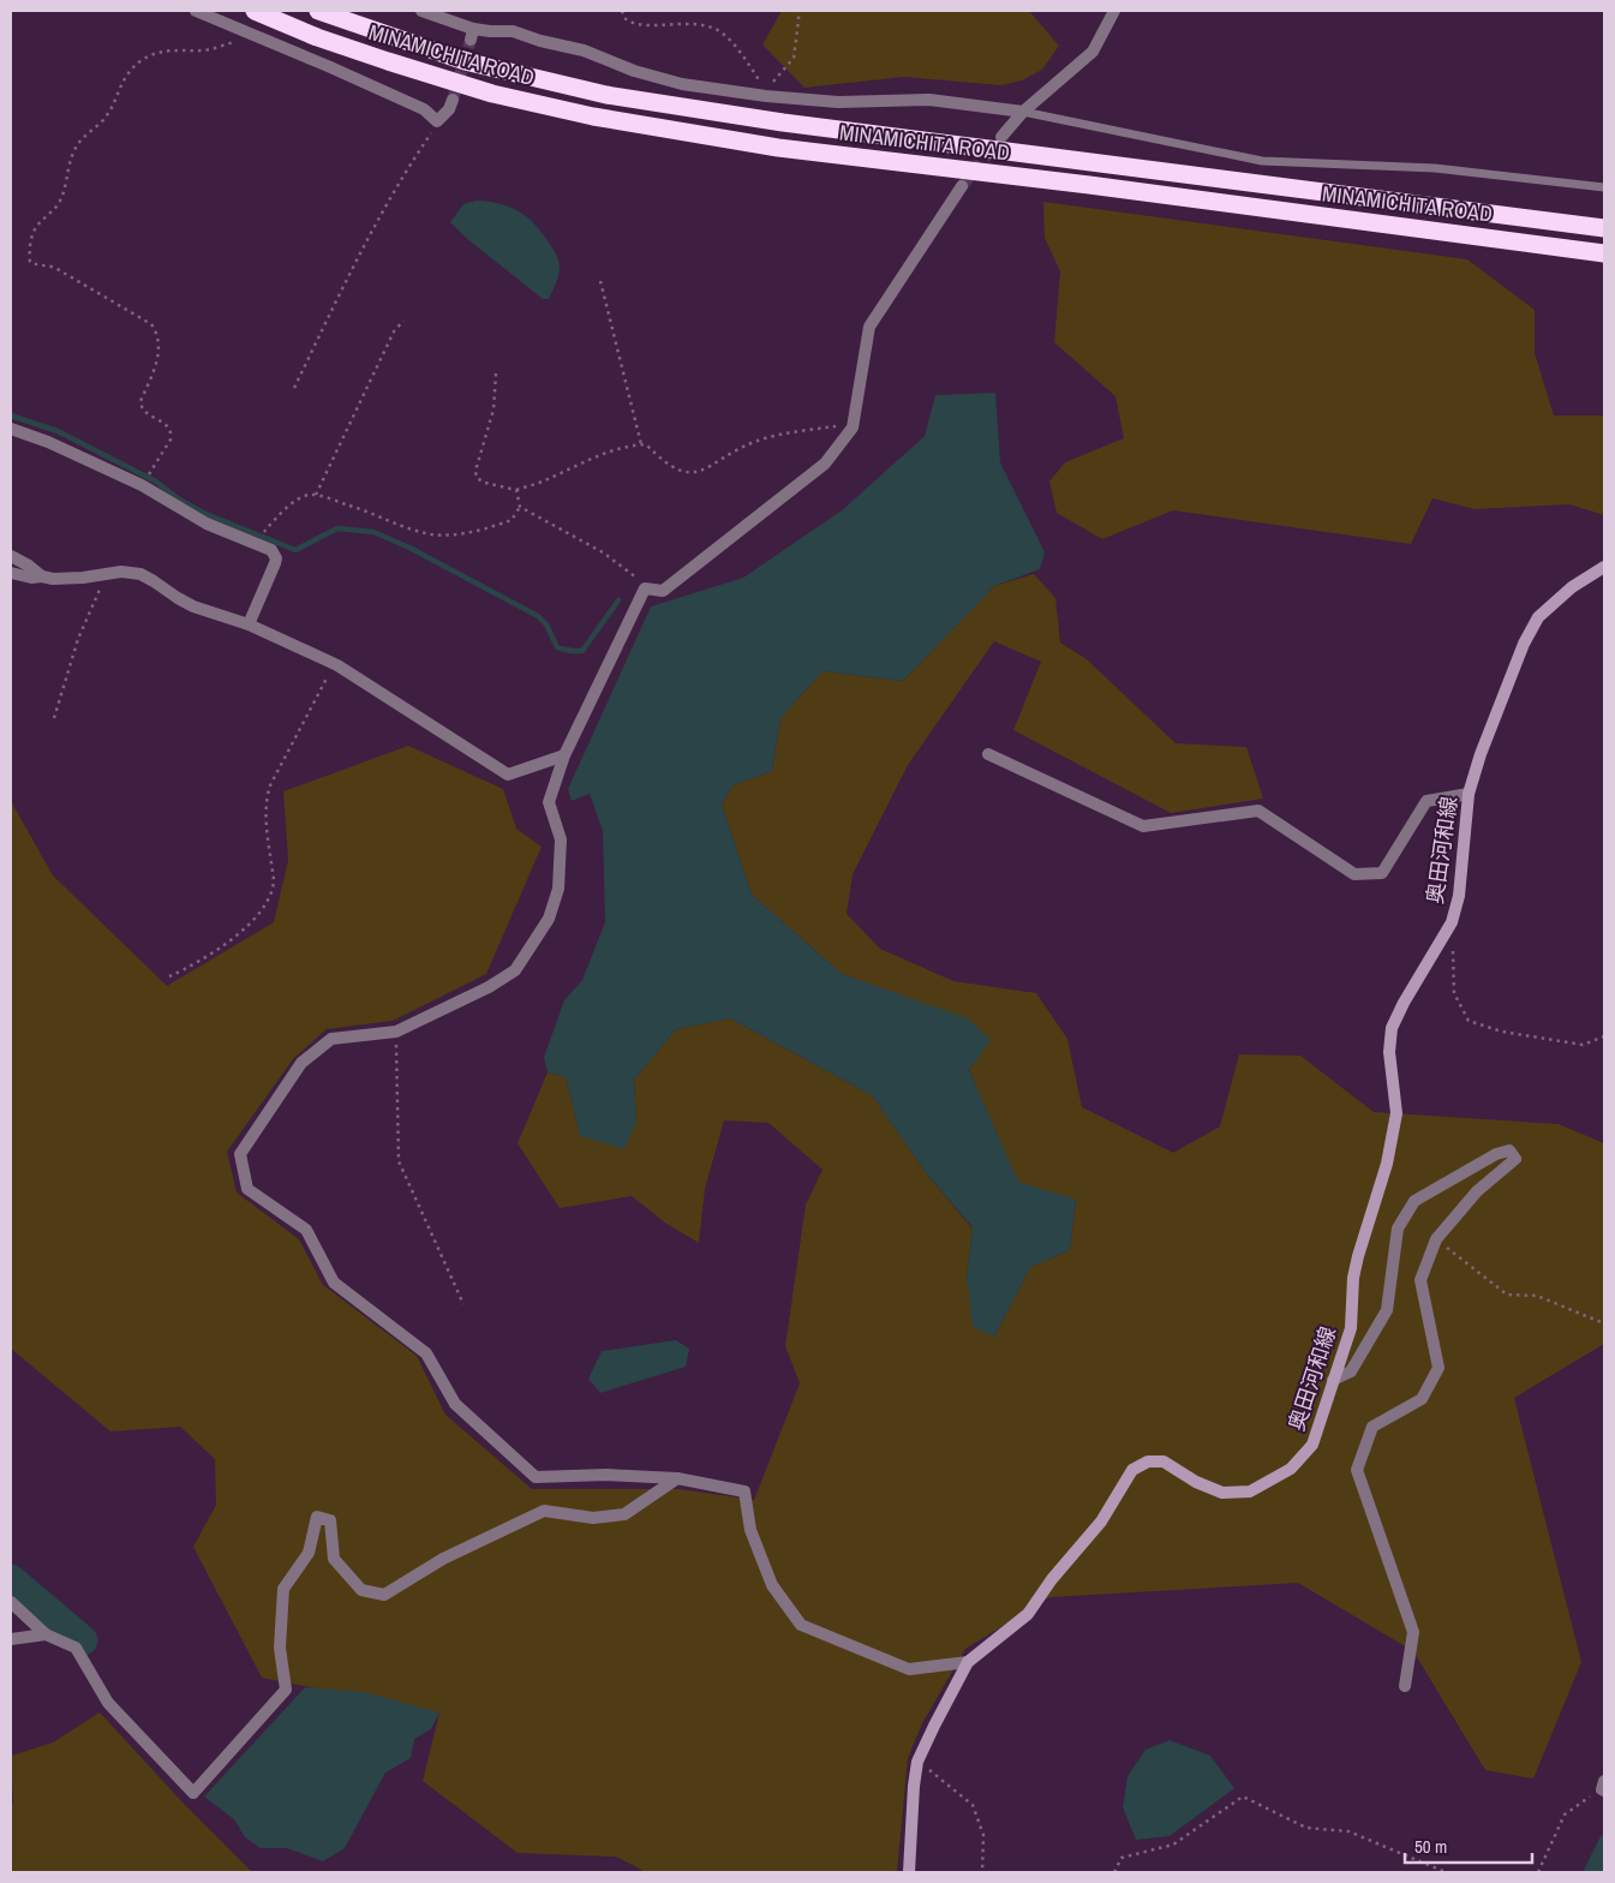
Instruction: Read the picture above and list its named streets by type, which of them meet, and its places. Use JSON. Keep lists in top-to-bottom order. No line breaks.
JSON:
{"streets":{"highway":["MINAMICHITA ROAD"],"main road":["奥田河和線"]},"scale_bar":"50 m"}
